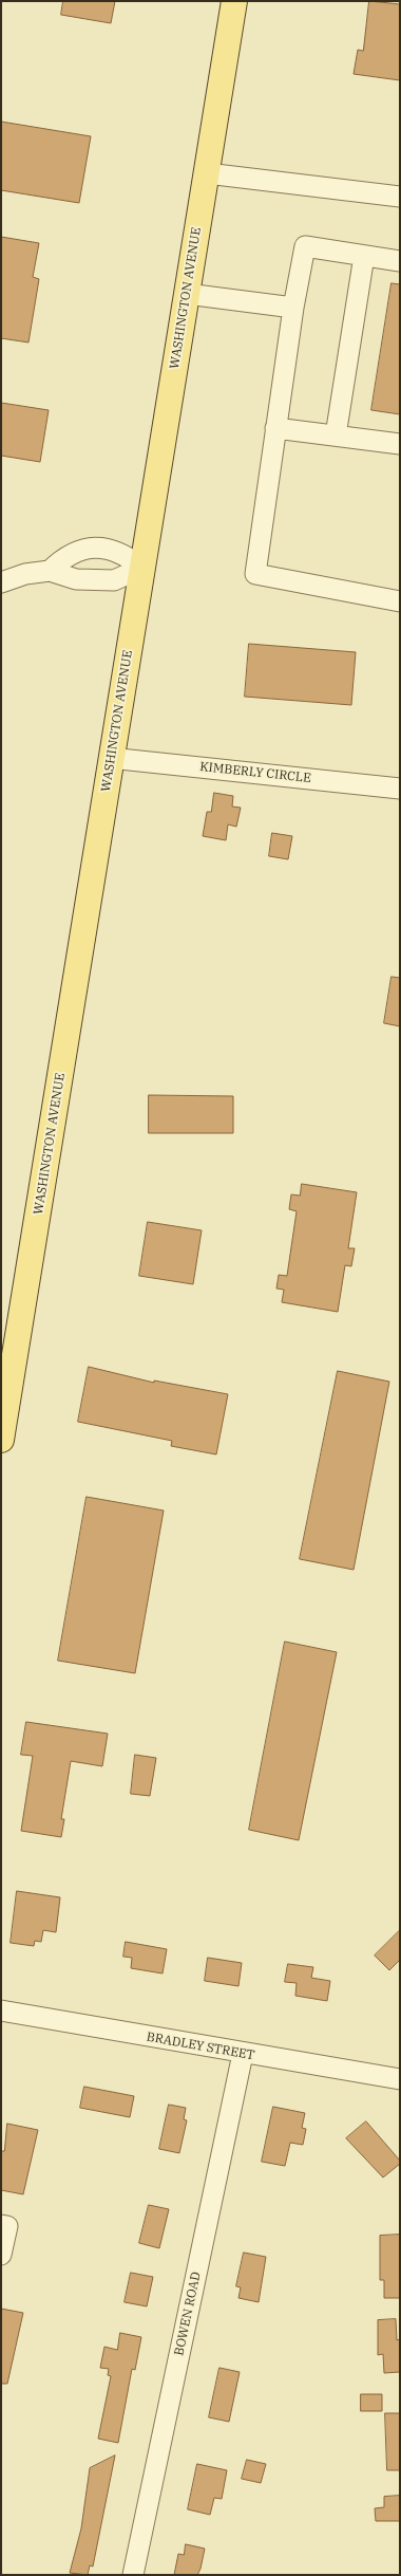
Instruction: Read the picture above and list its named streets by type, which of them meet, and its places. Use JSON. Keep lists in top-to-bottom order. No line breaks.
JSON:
{"streets":{"main road":["WASHINGTON AVENUE"],"street":["KIMBERLY CIRCLE","BRADLEY STREET","BOWEN ROAD"]},"crossings":[["WASHINGTON AVENUE","KIMBERLY CIRCLE"],["BRADLEY STREET","BOWEN ROAD"]]}
